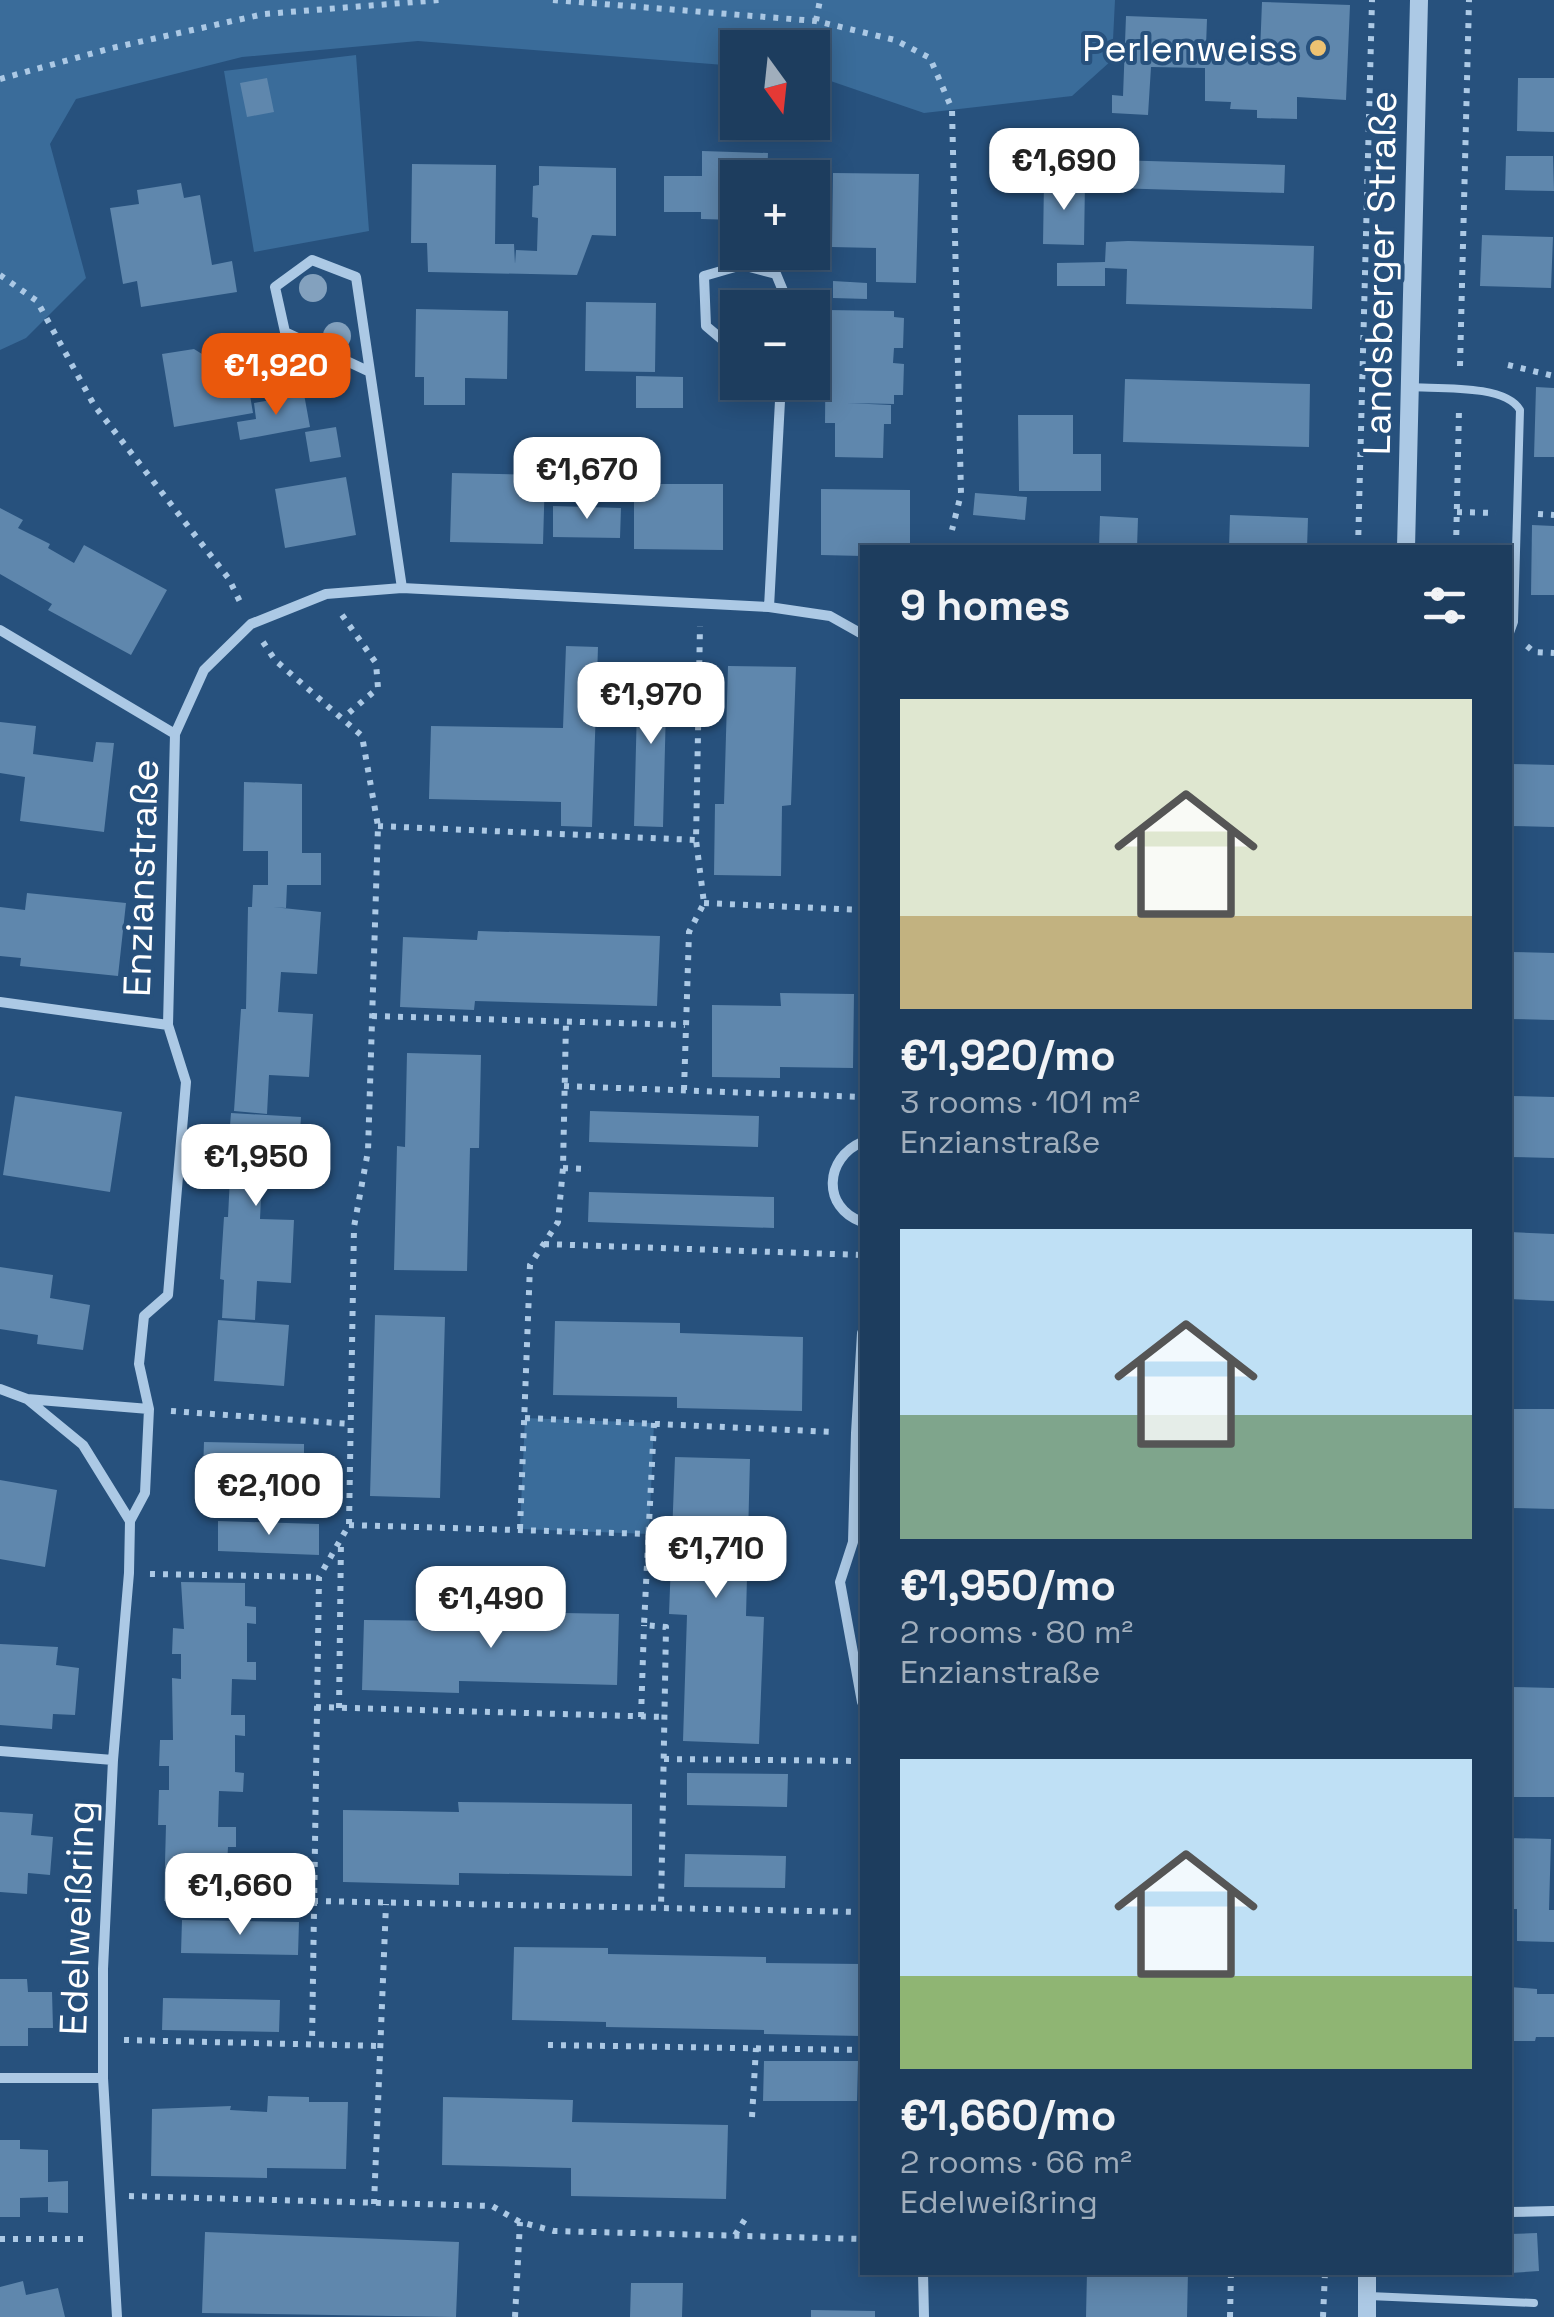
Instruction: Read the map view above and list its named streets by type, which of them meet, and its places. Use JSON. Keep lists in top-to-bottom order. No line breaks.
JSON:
{"streets":{"street":["Landsberger Straße","Enzianstraße","Edelweißring"]},"crossings":[["Enzianstraße","Edelweißring"]],"places":["Perlenweiss"],"north":"bottom","page":{"map_buttons":["+","−"],"price":["€1,690","€1,920","€1,670","€1,970","€1,950","€2,100","€1,710","€1,490","€1,660"],"heading":"9 homes","list":[{"name":"€1,920/mo","note":"3 rooms · 101 m² · Enzianstraße"},{"name":"€1,950/mo","note":"2 rooms · 80 m² · Enzianstraße"},{"name":"€1,660/mo","note":"2 rooms · 66 m² · Edelweißring"}]}}
